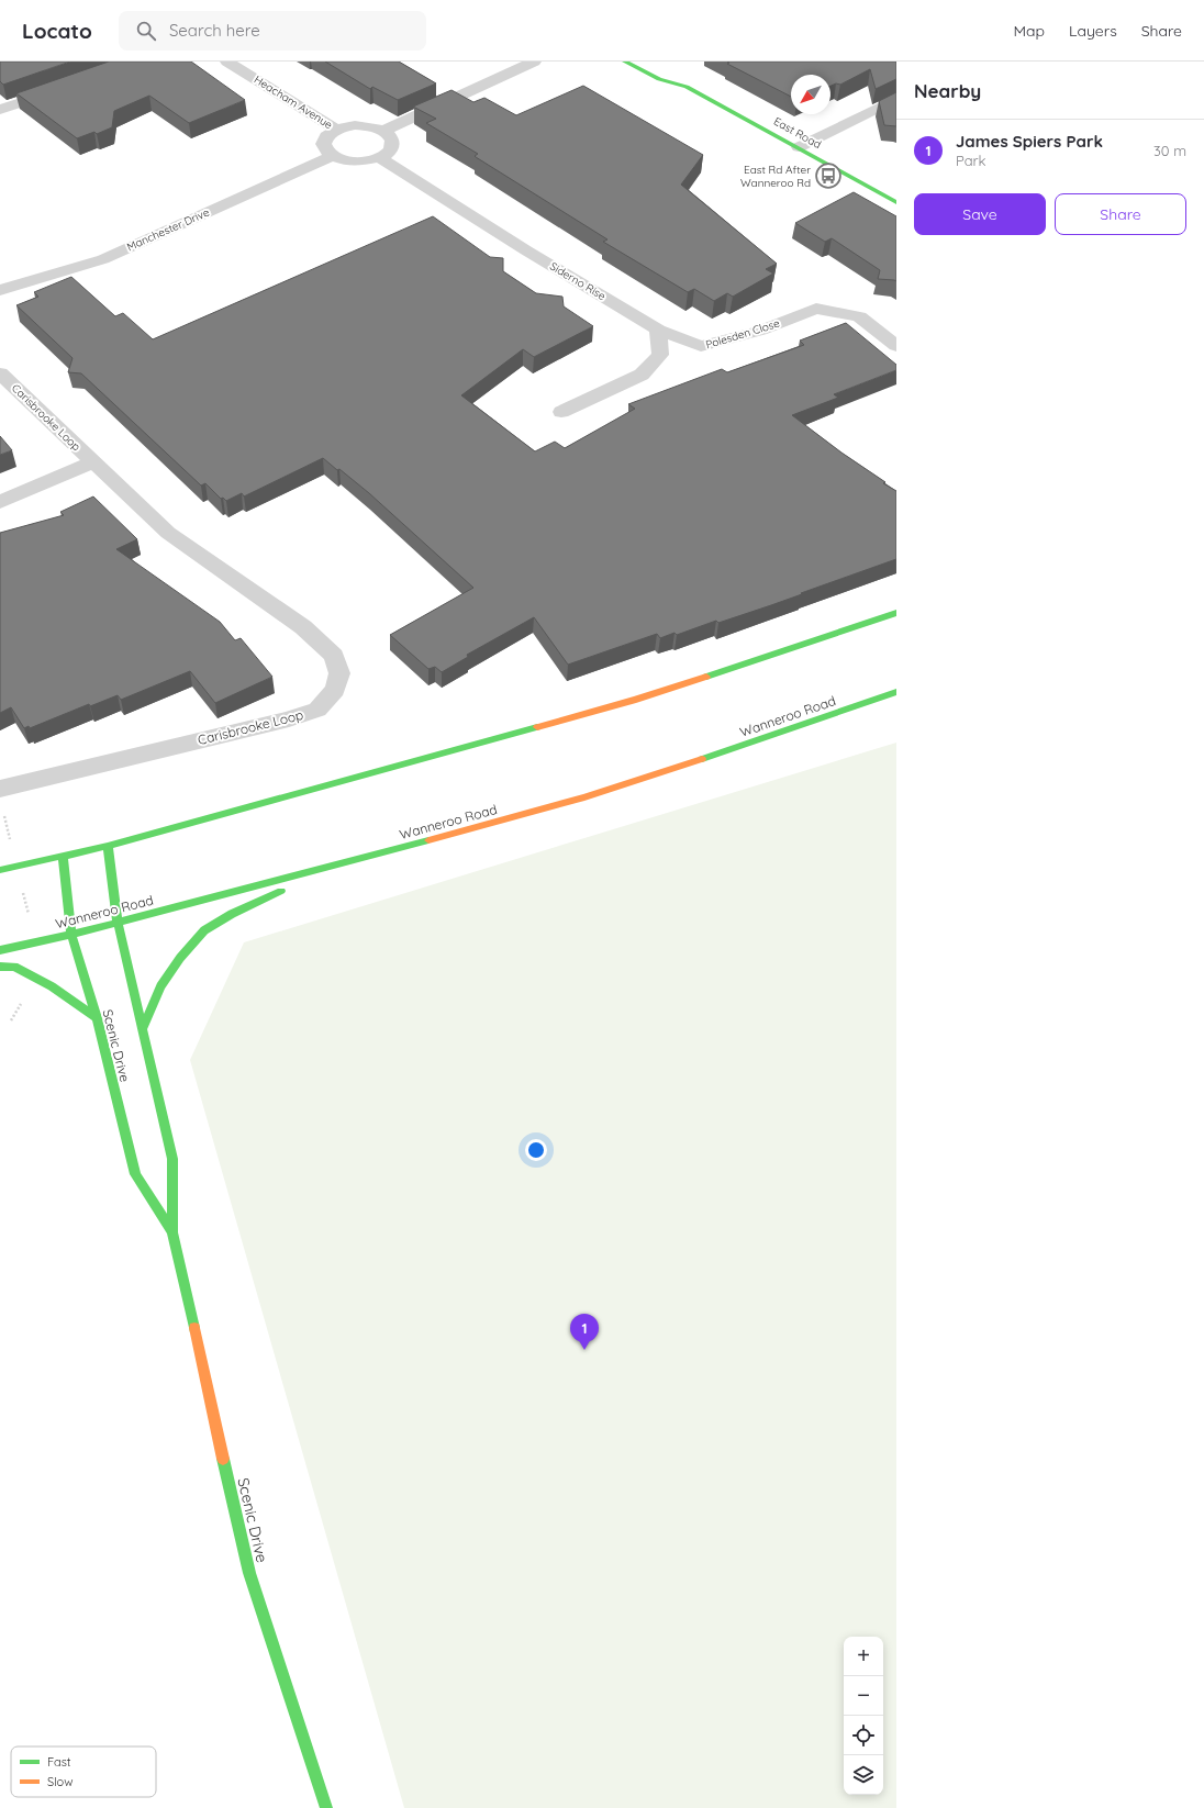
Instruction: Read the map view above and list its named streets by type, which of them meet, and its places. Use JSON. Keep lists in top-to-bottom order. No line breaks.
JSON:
{"streets":{"main road":["East Road","Wanneroo Road","Scenic Drive"],"street":["Heacham Avenue","Manchester Drive","Siderno Rise","Polesden Close","Carisbrooke Loop"]},"crossings":[["Siderno Rise","Polesden Close"],["Wanneroo Road","Scenic Drive"]],"places":{"bus stop":["East Rd After Wanneroo Rd"]},"legend":["Fast","Slow"],"north":"bottom left","page":{"header":"Locato","search":"Search here","nav":["Map","Layers","Share"],"heading":"Nearby","list":[{"mark":"1","name":"James Spiers Park","note":"Park","value":"30 m"}],"buttons":["Save","Share"],"pins":"1","map_buttons":["+","−"]}}
